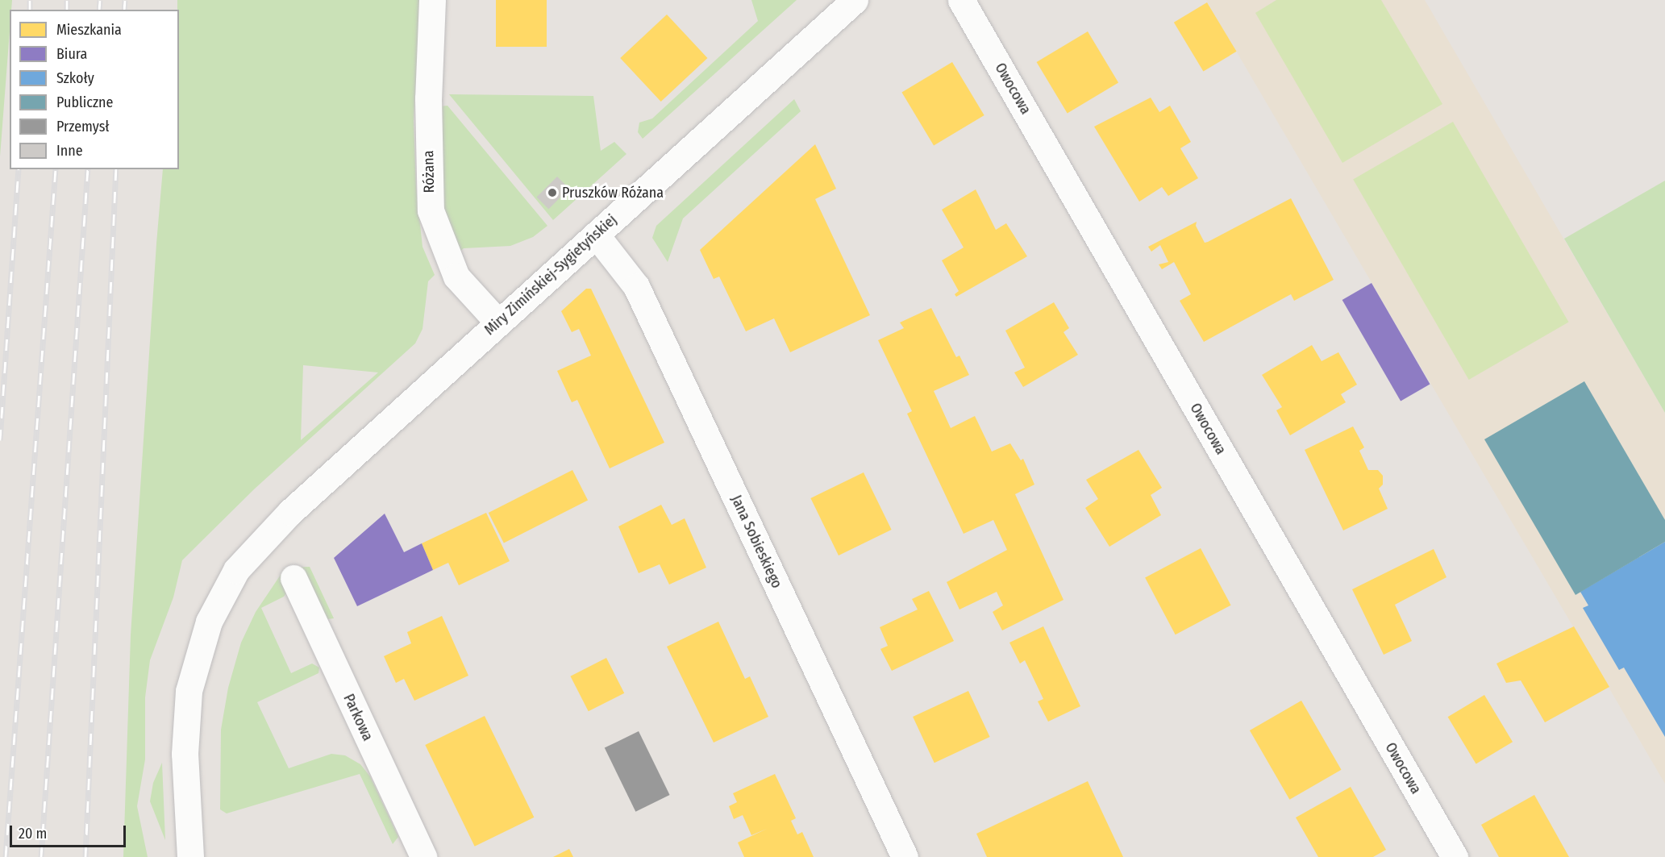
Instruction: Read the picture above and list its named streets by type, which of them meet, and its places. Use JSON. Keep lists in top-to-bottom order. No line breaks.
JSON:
{"streets":{"street":["Owocowa","Różana","Miry Zimińskiej-Sygietyńskiej","Jana Sobieskiego","Parkowa"]},"crossings":[["Różana","Miry Zimińskiej-Sygietyńskiej"],["Miry Zimińskiej-Sygietyńskiej","Jana Sobieskiego"]],"places":["Pruszków Różana"],"legend":["Mieszkania","Biura","Szkoły","Publiczne","Przemysł","Inne"],"scale_bar":"20 m"}
